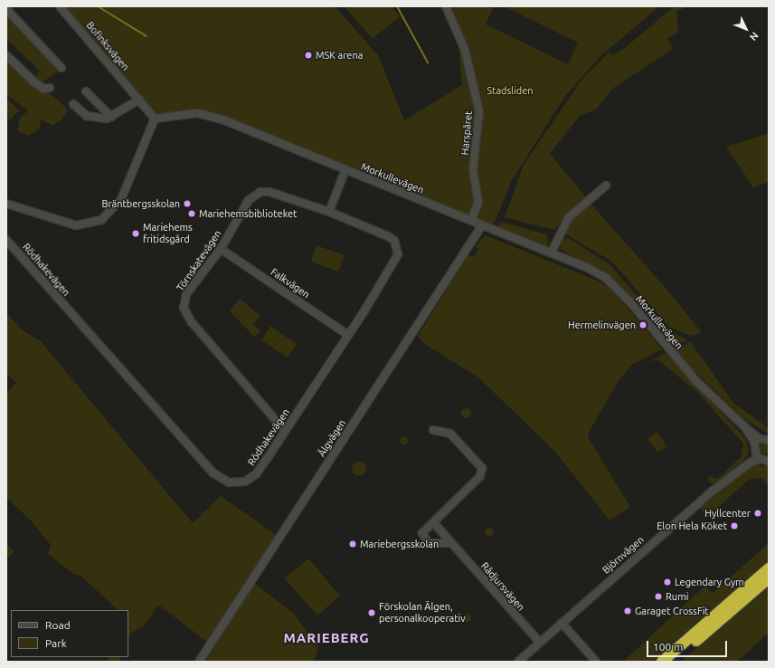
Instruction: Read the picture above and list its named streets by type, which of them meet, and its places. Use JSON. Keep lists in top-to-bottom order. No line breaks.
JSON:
{"streets":{"street":["Bofinksvägen","Harspåret","Morkullevägen","Törnskatevägen","Rödhakevägen","Falkvägen","Älgvägen","Björnvägen","Rådjursvägen"]},"crossings":[["Bofinksvägen","Morkullevägen"],["Harspåret","Morkullevägen"],["Morkullevägen","Älgvägen"],["Morkullevägen","Björnvägen"],["Törnskatevägen","Rödhakevägen"],["Törnskatevägen","Falkvägen"],["Rödhakevägen","Falkvägen"],["Björnvägen","Rådjursvägen"]],"districts":["MARIEBERG"],"parks":["Stadsliden"],"places":["MSK arena","Bräntbergsskolan","Mariehemsbiblioteket","Mariehems fritidsgård","Hermelinvägen","Hyllcenter","Elon Hela Köket","Mariebergsskolan","Legendary Gym","Rumi","Garaget CrossFit","Förskolan Älgen, personalkooperativ"],"legend":["Road","Park"],"scale_bar":"100 m","north":"bottom right"}
